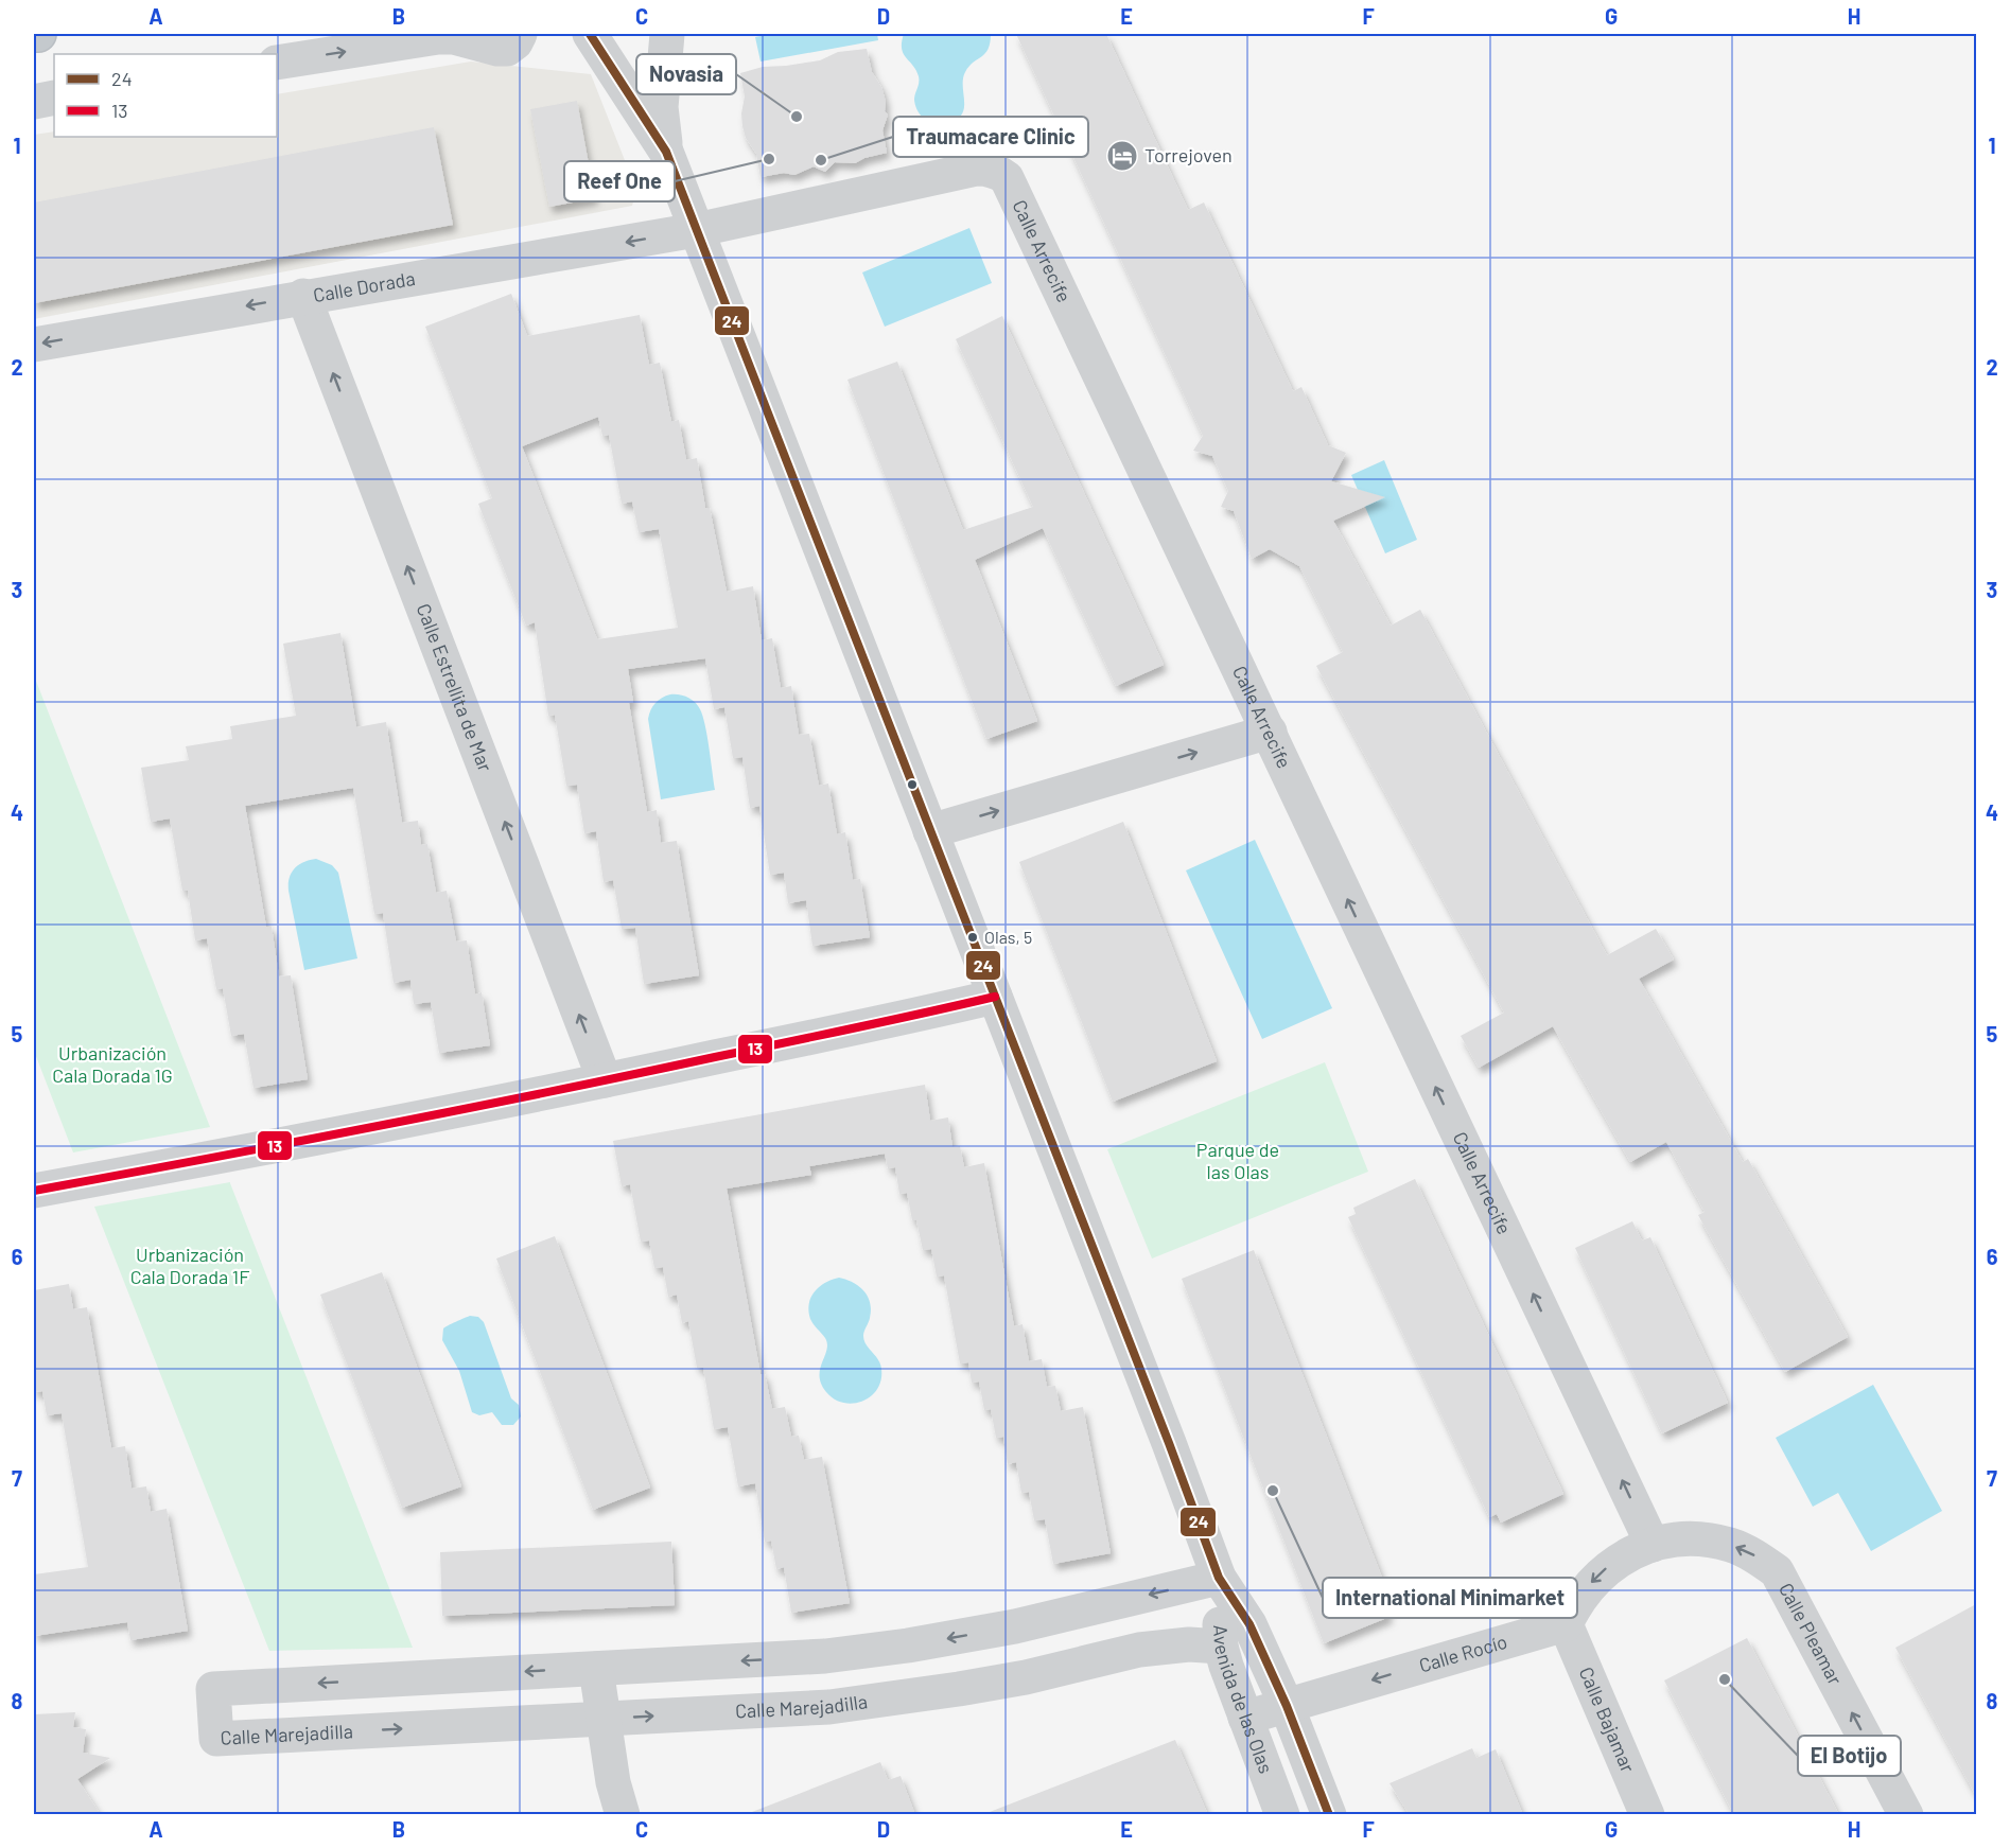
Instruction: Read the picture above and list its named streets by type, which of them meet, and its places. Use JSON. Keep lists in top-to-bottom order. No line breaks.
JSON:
{"streets":{"street":["Calle Arrecife","Calle Dorada","Calle Estrellita de Mar","Calle Pleamar","Calle Rocío","Avenida de las Olas","Calle Marejadilla","Calle Bajamar"]},"crossings":[["Calle Arrecife","Calle Dorada"],["Calle Arrecife","Calle Pleamar"],["Calle Arrecife","Avenida de las Olas"],["Calle Dorada","Calle Estrellita de Mar"],["Calle Dorada","Avenida de las Olas"],["Calle Rocío","Avenida de las Olas"],["Calle Rocío","Calle Bajamar"],["Avenida de las Olas","Calle Marejadilla"]],"one_way":["Calle Arrecife","Calle Estrellita de Mar","Calle Pleamar","Calle Rocío"],"parks":["Urbanización Cala Dorada 1G","Parque de las Olas","Urbanización Cala Dorada 1F"],"places":{"other":["Novasia","Reef One","Traumacare Clinic","Olas, 5","International Minimarket","El Botijo"],"hotel":["Torrejoven"]},"lines":["transit line 24","transit line 13"],"legend":["24","13"],"grid":{"columns":["A","B","C","D","E","F","G","H"],"rows":["1","2","3","4","5","6","7","8"]}}
